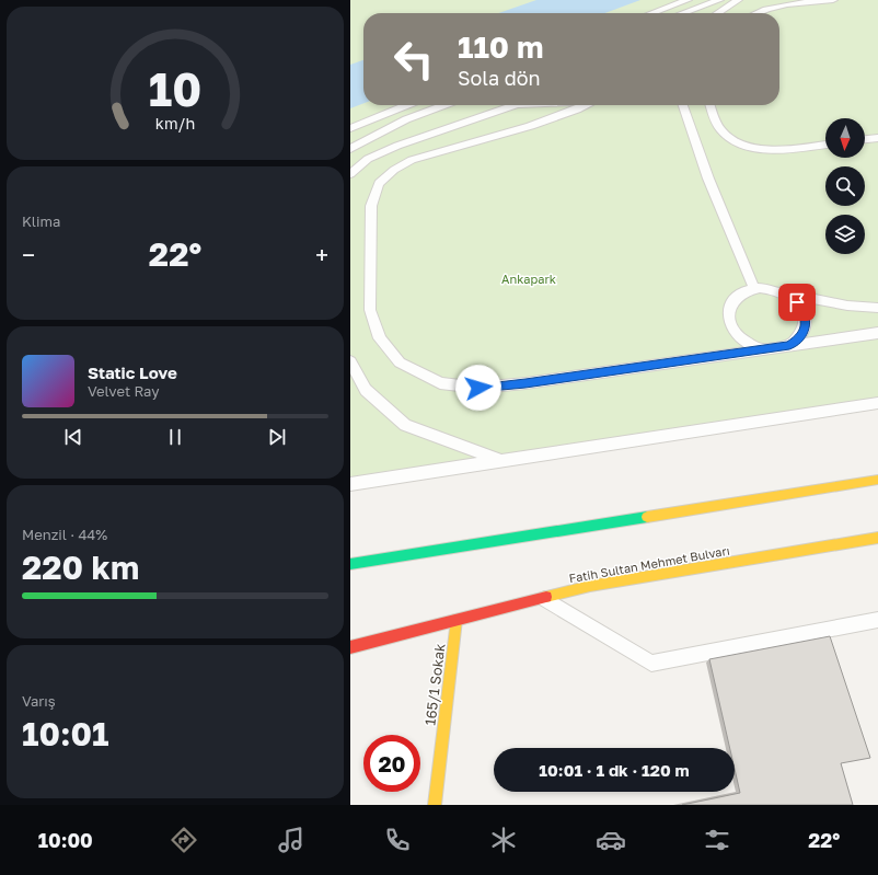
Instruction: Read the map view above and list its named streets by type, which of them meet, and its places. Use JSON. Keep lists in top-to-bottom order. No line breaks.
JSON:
{"streets":{"main road":["Fatih Sultan Mehmet Bulvarı","165/1 Sokak"]},"crossings":[["Fatih Sultan Mehmet Bulvarı","165/1 Sokak"]],"parks":["Ankapark"],"north":"bottom","page":{"turn":["110 m","Sola dön"],"tile":["Klima",["Menzil · 44%","220 km"],["Varış","10:01"]],"heat":["−","22°","+"],"song":["Static Love","Velvet Ray"],"limit":"20","trip":"10:01 · 1 dk · 120 m","tabs":["10:00","22°"],"gauge":["10","km/h"]}}
